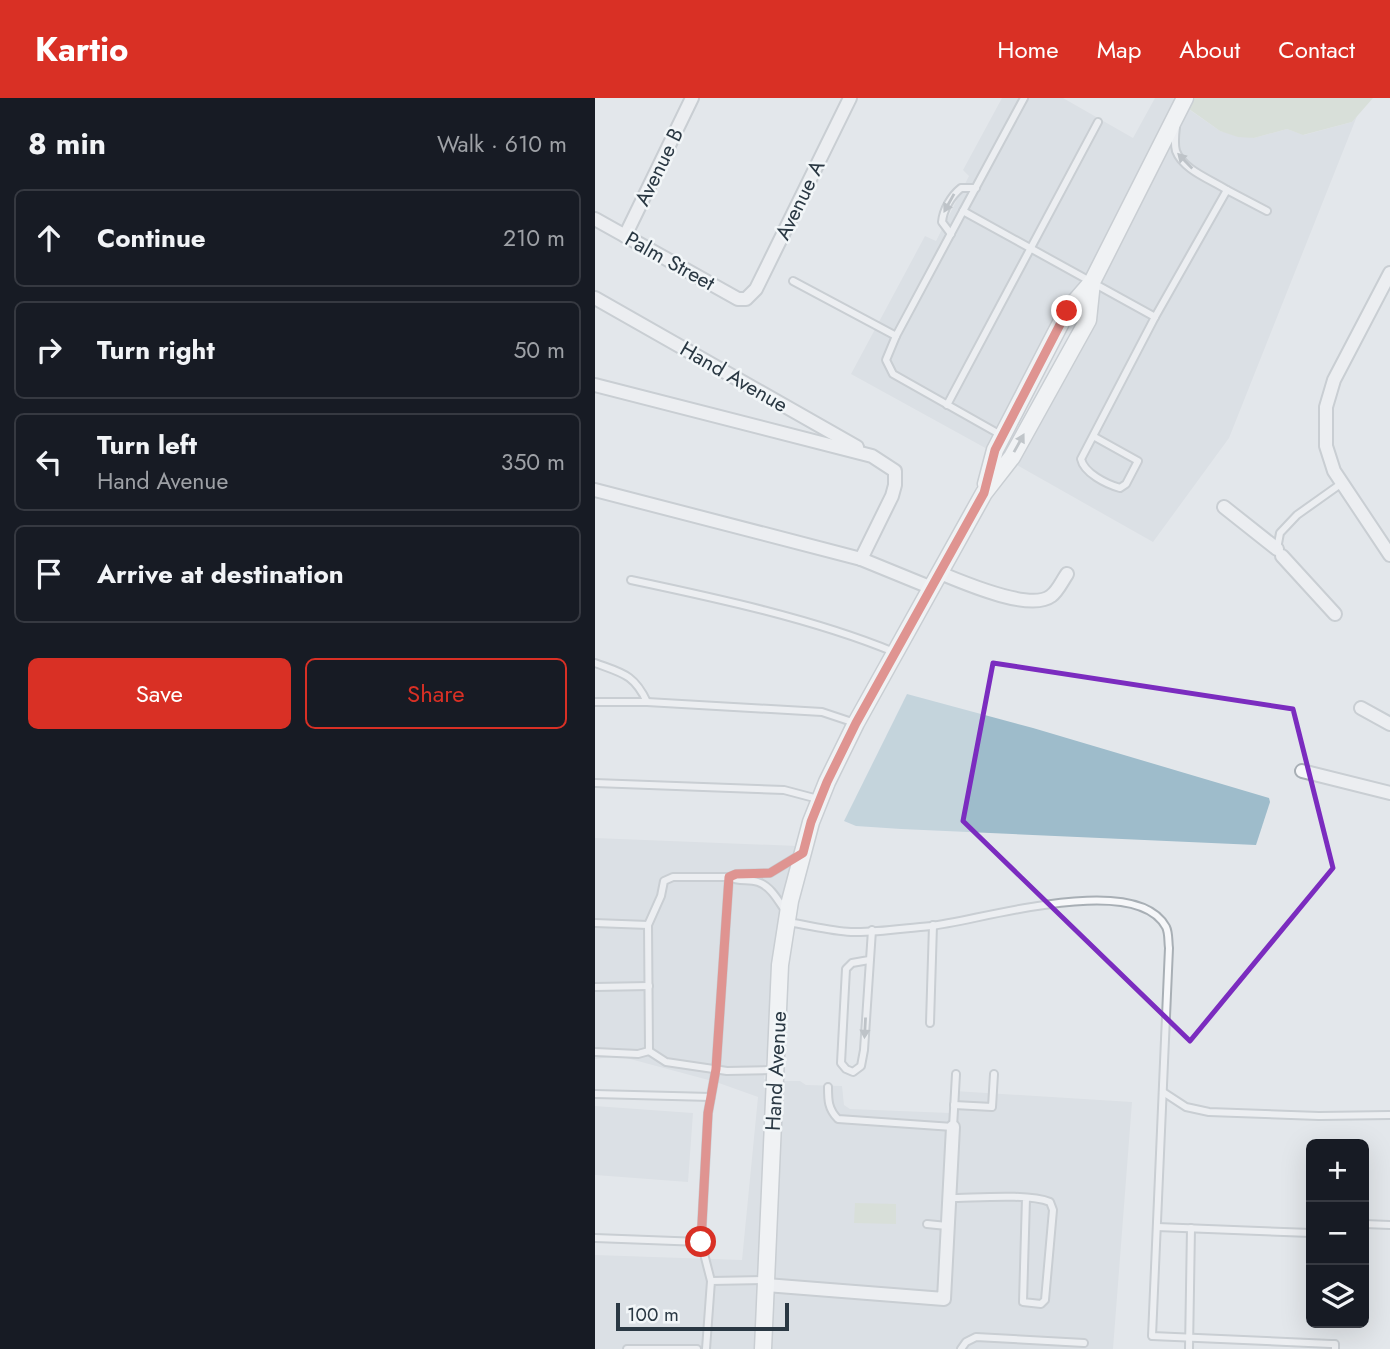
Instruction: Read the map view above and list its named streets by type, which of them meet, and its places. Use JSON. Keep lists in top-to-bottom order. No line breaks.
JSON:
{"streets":{"street":["Avenue B","Avenue A","Palm Street","Hand Avenue"]},"crossings":[["Avenue B","Palm Street"],["Avenue A","Palm Street"]],"scale_bar":"100 m","page":{"header":"Kartio","nav":["Home","Map","About","Contact"],"heading":["8 min","Walk · 610 m"],"list":[["Continue","210 m"],["Turn right","50 m"],["Turn left","Hand Avenue","350 m"],"Arrive at destination"],"buttons":["Save","Share"],"map_buttons":["+","−"],"scale":"100 m"}}
